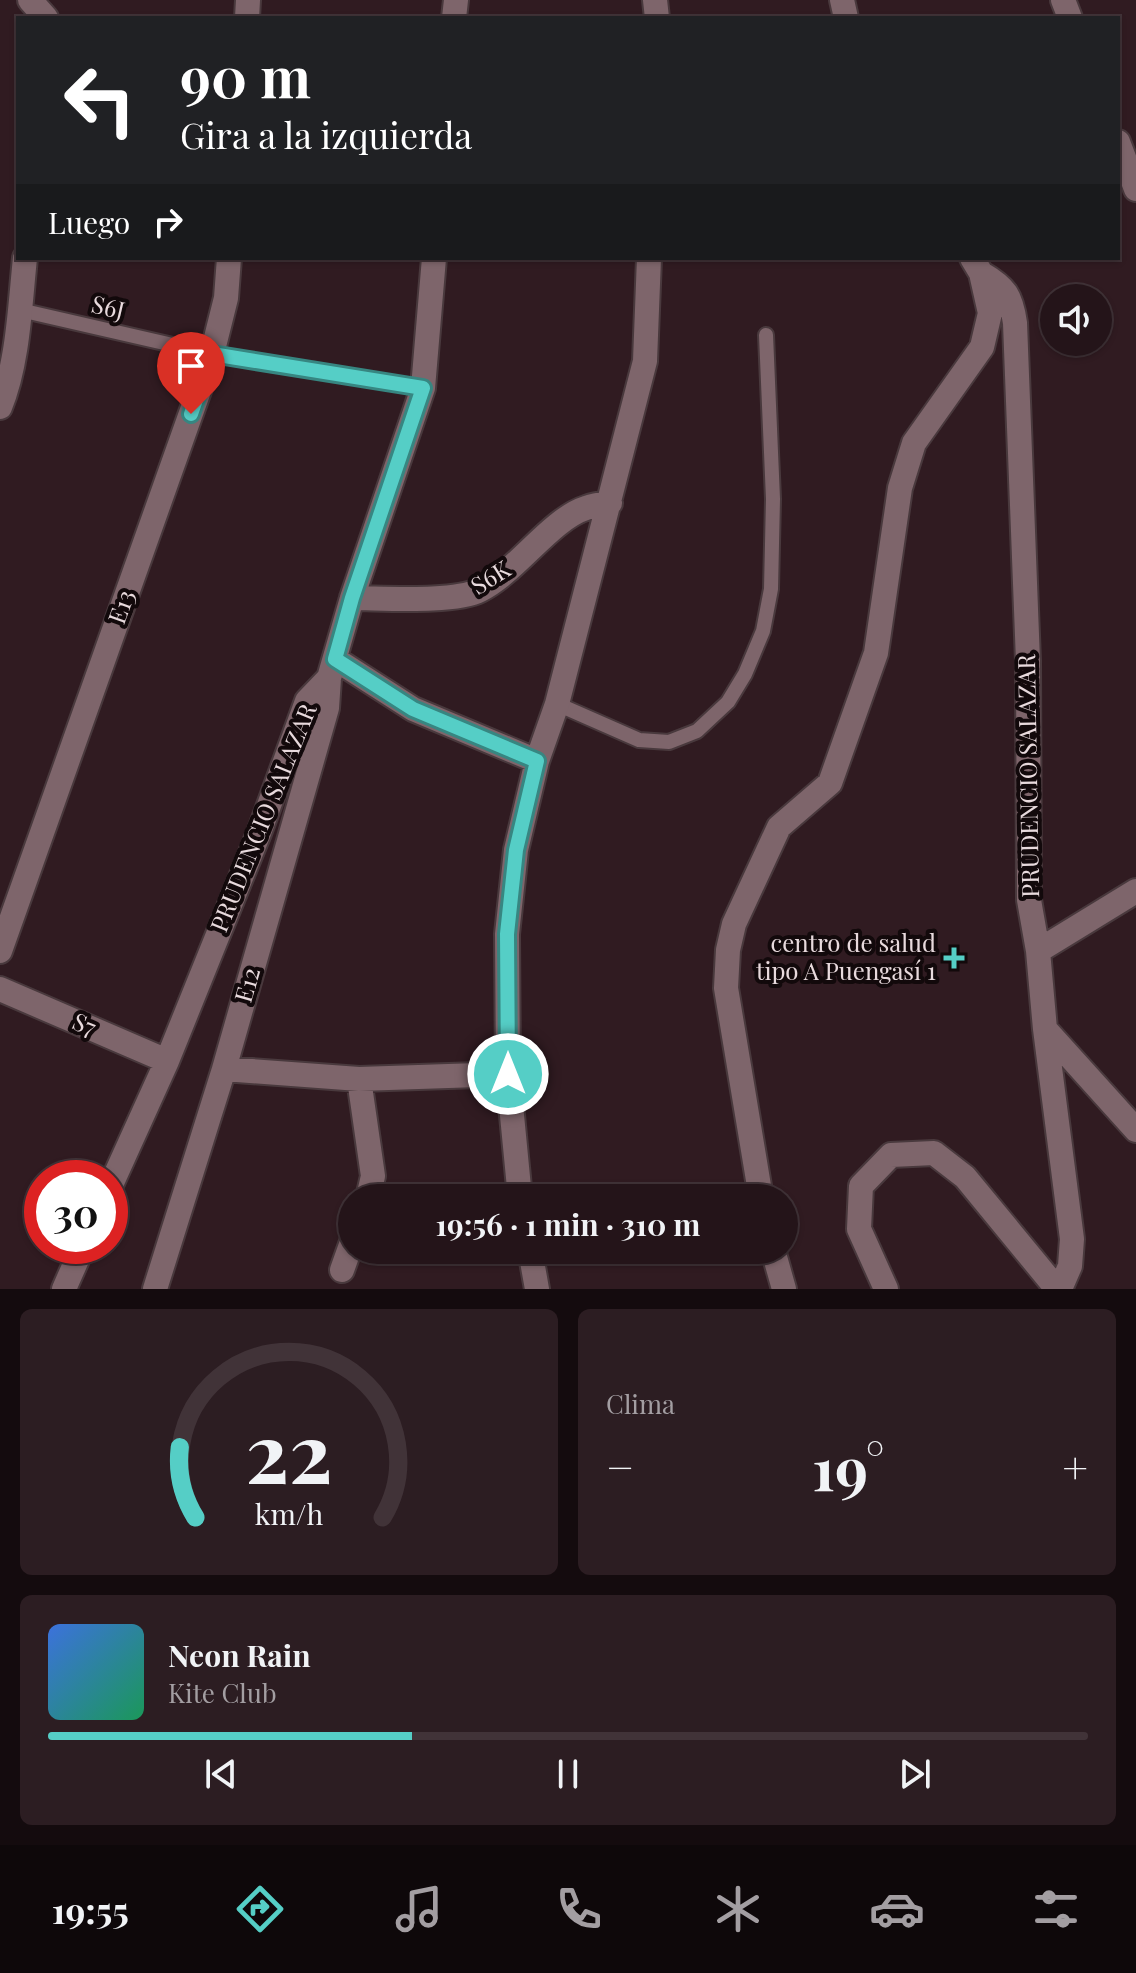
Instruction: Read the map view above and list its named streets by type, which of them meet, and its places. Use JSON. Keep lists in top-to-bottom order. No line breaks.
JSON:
{"streets":{"street":["S6K","E13","PRUDENCIO SALAZAR","E12","S7"],"lane":["S6J"]},"crossings":[["S6J","E13"],["S6J","PRUDENCIO SALAZAR"],["S6K","PRUDENCIO SALAZAR"],["PRUDENCIO SALAZAR","E12"],["PRUDENCIO SALAZAR","S7"]],"places":{"health":["centro de salud tipo A Puengasí 1"]},"page":{"turn":["90 m","Gira a la izquierda"],"then":"Luego","limit":"30","trip":"19:56 · 1 min · 310 m","tile":"Clima","heat":["−","19°","+"],"song":["Neon Rain","Kite Club"],"tabs":"19:55","gauge":["22","km/h"]}}
